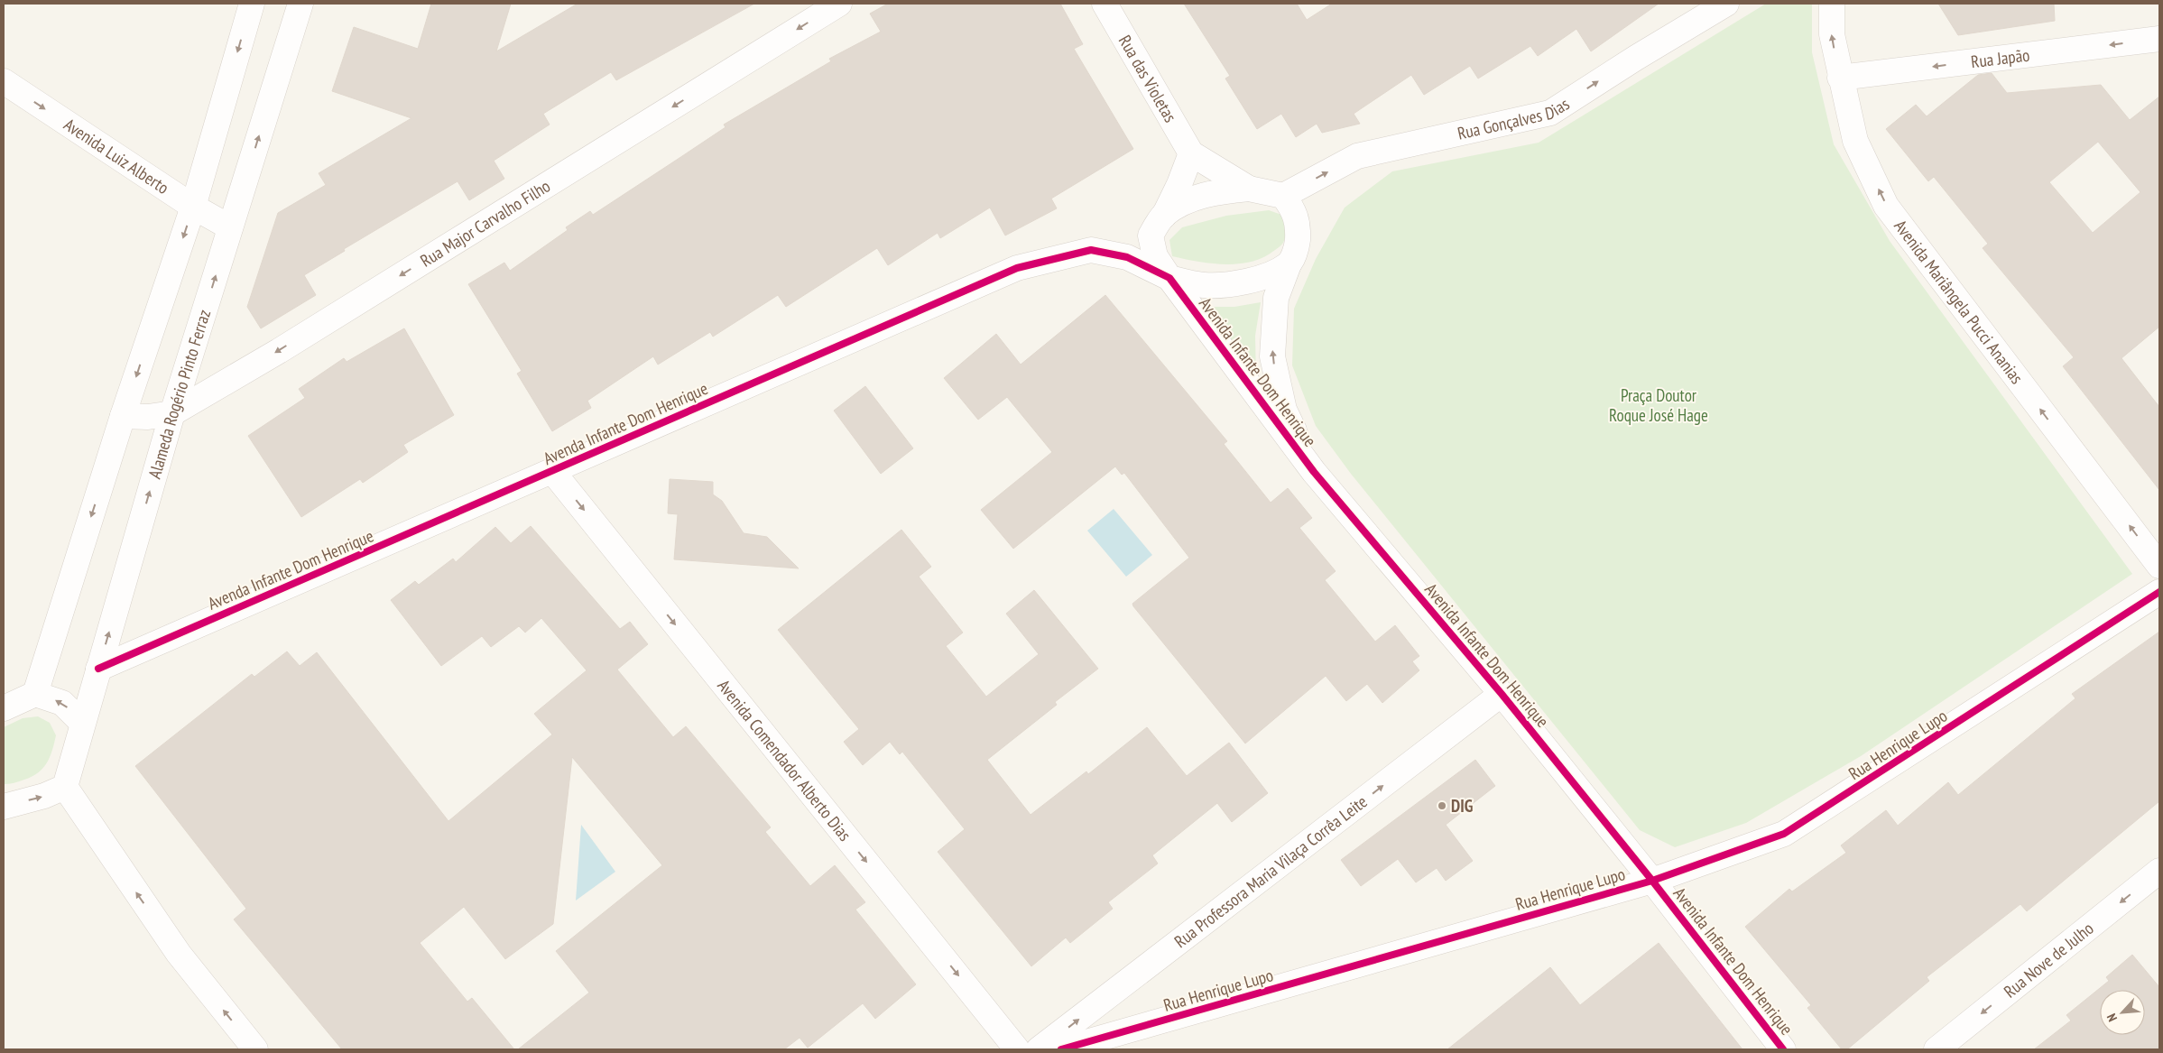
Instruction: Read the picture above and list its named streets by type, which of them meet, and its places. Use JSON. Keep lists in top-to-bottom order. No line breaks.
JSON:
{"streets":{"street":["Rua Japão","Rua das Violetas","Rua Gonçalves Dias","Avenida Luiz Alberto","Rua Major Carvalho Filho","Avenida Mariângela Pucci Ananias","Avenida Infante Dom Henrique","Alameda Rogério Pinto Ferraz","Avenda Infante Dom Henrique","Rua Henrique Lupo","Avenida Comendador Alberto Dias","Rua Professora Maria Vilaça Corrêa Leite","Rua Nove de Julho"]},"crossings":[["Rua Japão","Avenida Mariângela Pucci Ananias"],["Rua das Violetas","Rua Gonçalves Dias"],["Rua das Violetas","Avenida Infante Dom Henrique"],["Rua das Violetas","Avenda Infante Dom Henrique"],["Rua Gonçalves Dias","Avenida Infante Dom Henrique"],["Rua Gonçalves Dias","Avenda Infante Dom Henrique"],["Avenida Luiz Alberto","Alameda Rogério Pinto Ferraz"],["Rua Major Carvalho Filho","Alameda Rogério Pinto Ferraz"],["Avenida Infante Dom Henrique","Avenda Infante Dom Henrique"],["Avenida Infante Dom Henrique","Rua Henrique Lupo"],["Avenida Infante Dom Henrique","Rua Professora Maria Vilaça Corrêa Leite"],["Alameda Rogério Pinto Ferraz","Avenda Infante Dom Henrique"],["Avenda Infante Dom Henrique","Avenida Comendador Alberto Dias"]],"one_way":["Rua Japão","Rua Gonçalves Dias","Avenida Luiz Alberto","Rua Major Carvalho Filho","Avenida Mariângela Pucci Ananias","Avenida Comendador Alberto Dias","Rua Professora Maria Vilaça Corrêa Leite","Rua Nove de Julho"],"parks":["Praça Doutor Roque José Hage"],"places":["DIG"],"north":"bottom left"}
